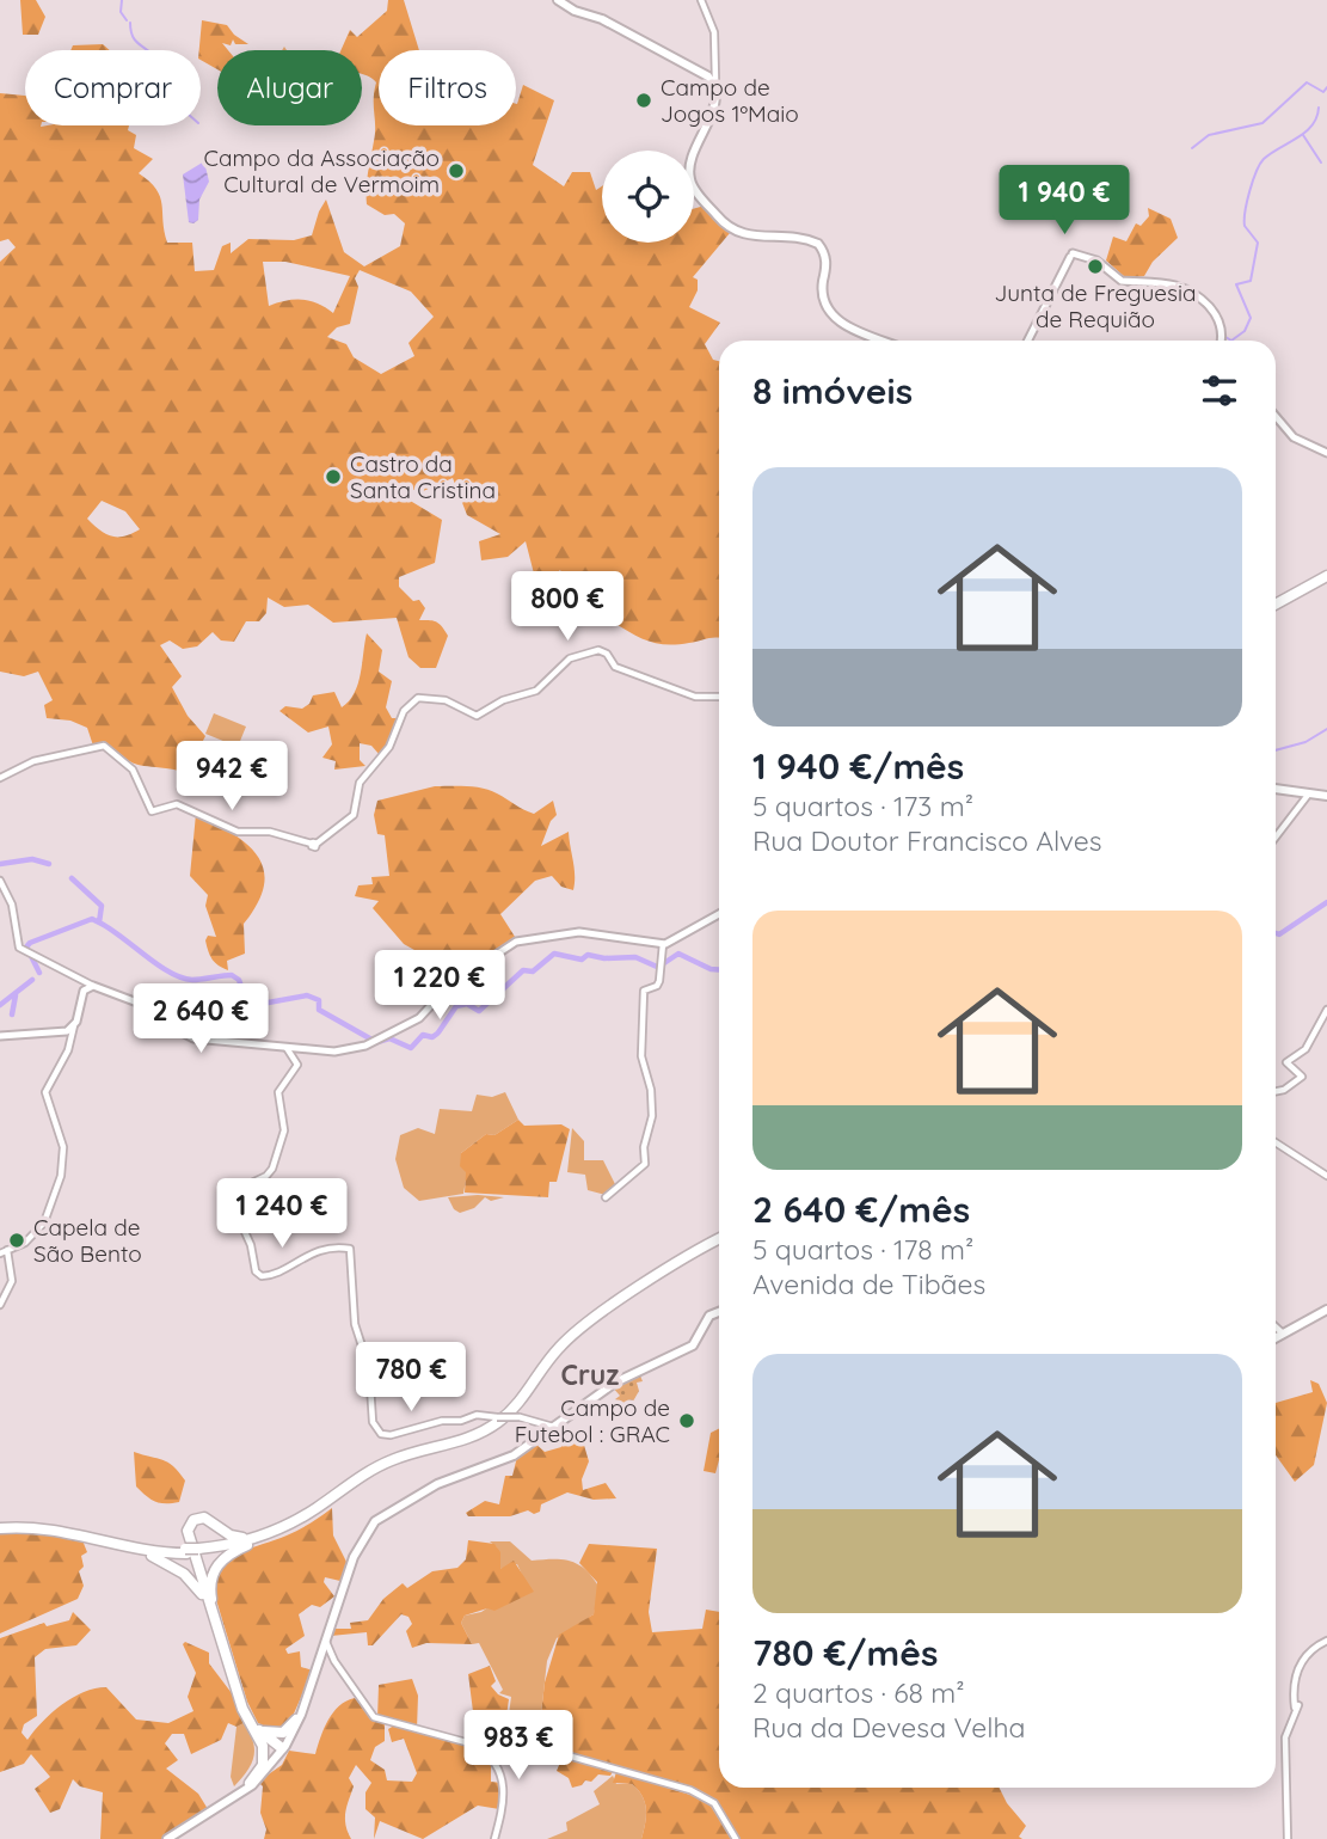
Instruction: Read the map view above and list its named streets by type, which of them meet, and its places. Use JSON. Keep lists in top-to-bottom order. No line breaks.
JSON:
{"districts":["Cruz"],"places":["Campo de Jogos 1ºMaio","Campo da Associação Cultural de Vermoim","Junta de Freguesia de Requião","Castro da Santa Cristina","Capela de São Bento","Campo de Futebol : GRAC"],"page":{"chip":["Comprar","Alugar","Filtros"],"price":["1 940 €","800 €","942 €","1 220 €","2 640 €","1 240 €","780 €","983 €"],"heading":"8 imóveis","list":[{"name":"1 940 €/mês","note":"5 quartos · 173 m² · Rua Doutor Francisco Alves"},{"name":"2 640 €/mês","note":"5 quartos · 178 m² · Avenida de Tibães"},{"name":"780 €/mês","note":"2 quartos · 68 m² · Rua da Devesa Velha"}]}}
